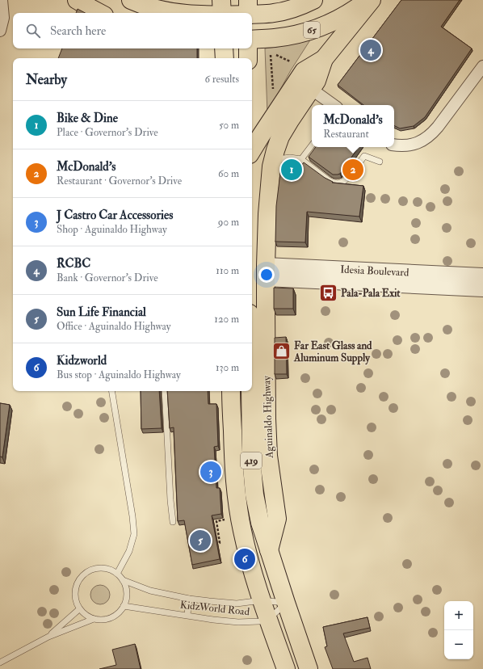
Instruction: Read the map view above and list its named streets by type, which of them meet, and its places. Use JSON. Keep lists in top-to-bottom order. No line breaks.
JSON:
{"streets":{"main road":["65","Aguinaldo Highway","419"],"street":["Idesia Boulevard"],"lane":["KidzWorld Road"]},"crossings":[["Idesia Boulevard","Aguinaldo Highway"],["Aguinaldo Highway","KidzWorld Road"],["419","KidzWorld Road"]],"places":{"bus stop":["Pala-Pala Exit"],"shop":["Far East Glass and Aluminum Supply"]},"page":{"search":"Search here","pins":["4","1","2","3","5","6"],"heading":["Nearby","6 results"],"list":[{"mark":"1","name":"Bike & Dine","note":"Place · Governor's Drive","value":"50 m"},{"mark":"2","name":"McDonald's","note":"Restaurant · Governor's Drive","value":"60 m"},{"mark":"3","name":"J Castro Car Accessories","note":"Shop · Aguinaldo Highway","value":"90 m"},{"mark":"4","name":"RCBC","note":"Bank · Governor's Drive","value":"110 m"},{"mark":"5","name":"Sun Life Financial","note":"Office · Aguinaldo Highway","value":"120 m"},{"mark":"6","name":"Kidzworld","note":"Bus stop · Aguinaldo Highway","value":"130 m"}],"popup":["McDonald's","Restaurant"],"map_buttons":["+","−"]}}
